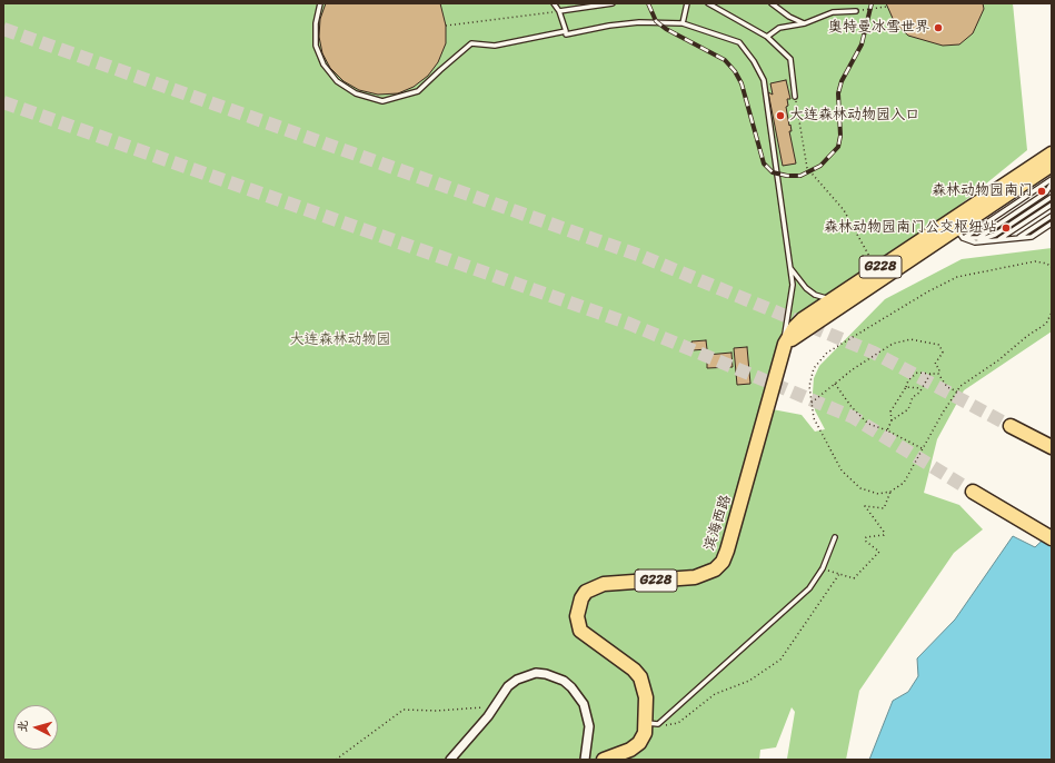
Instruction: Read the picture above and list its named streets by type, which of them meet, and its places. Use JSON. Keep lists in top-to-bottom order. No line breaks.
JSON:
{"streets":{"highway":["G228","滨海西路"]},"parks":["大连森林动物园"],"places":["奥特曼冰雪世界","大连森林动物园入口","森林动物园南门","森林动物园南门公交枢纽站"],"north":"left"}
